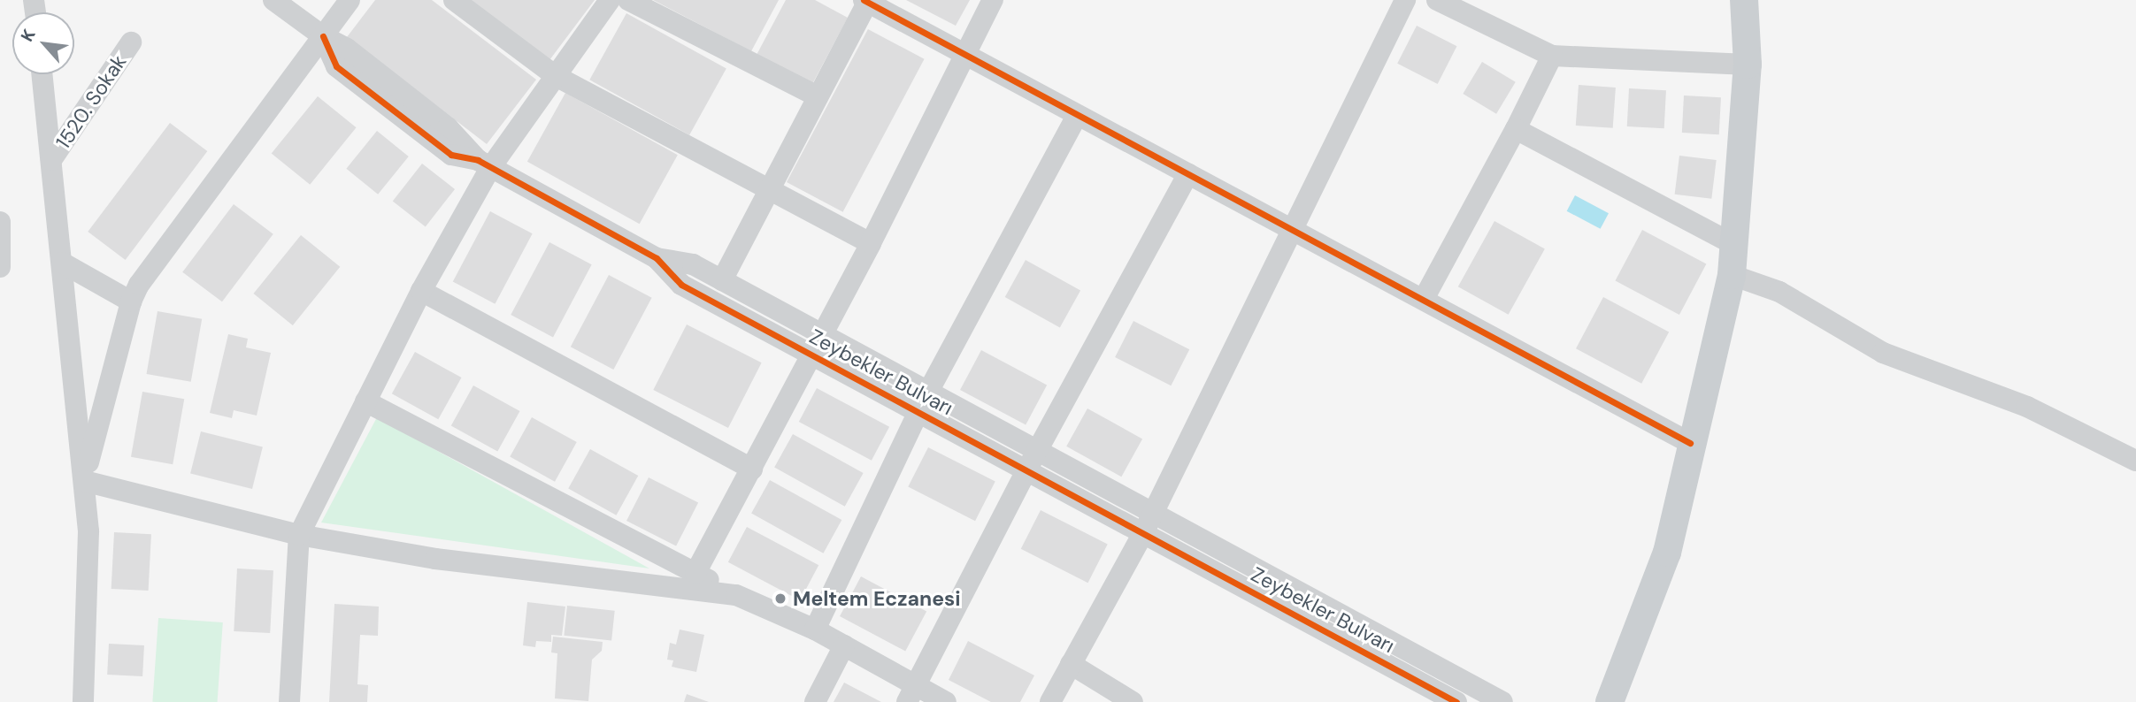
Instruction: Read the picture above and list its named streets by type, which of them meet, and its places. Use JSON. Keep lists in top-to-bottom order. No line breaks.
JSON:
{"streets":{"street":["1520. Sokak","Zeybekler Bulvarı"]},"places":["Meltem Eczanesi"],"north":"top left"}
